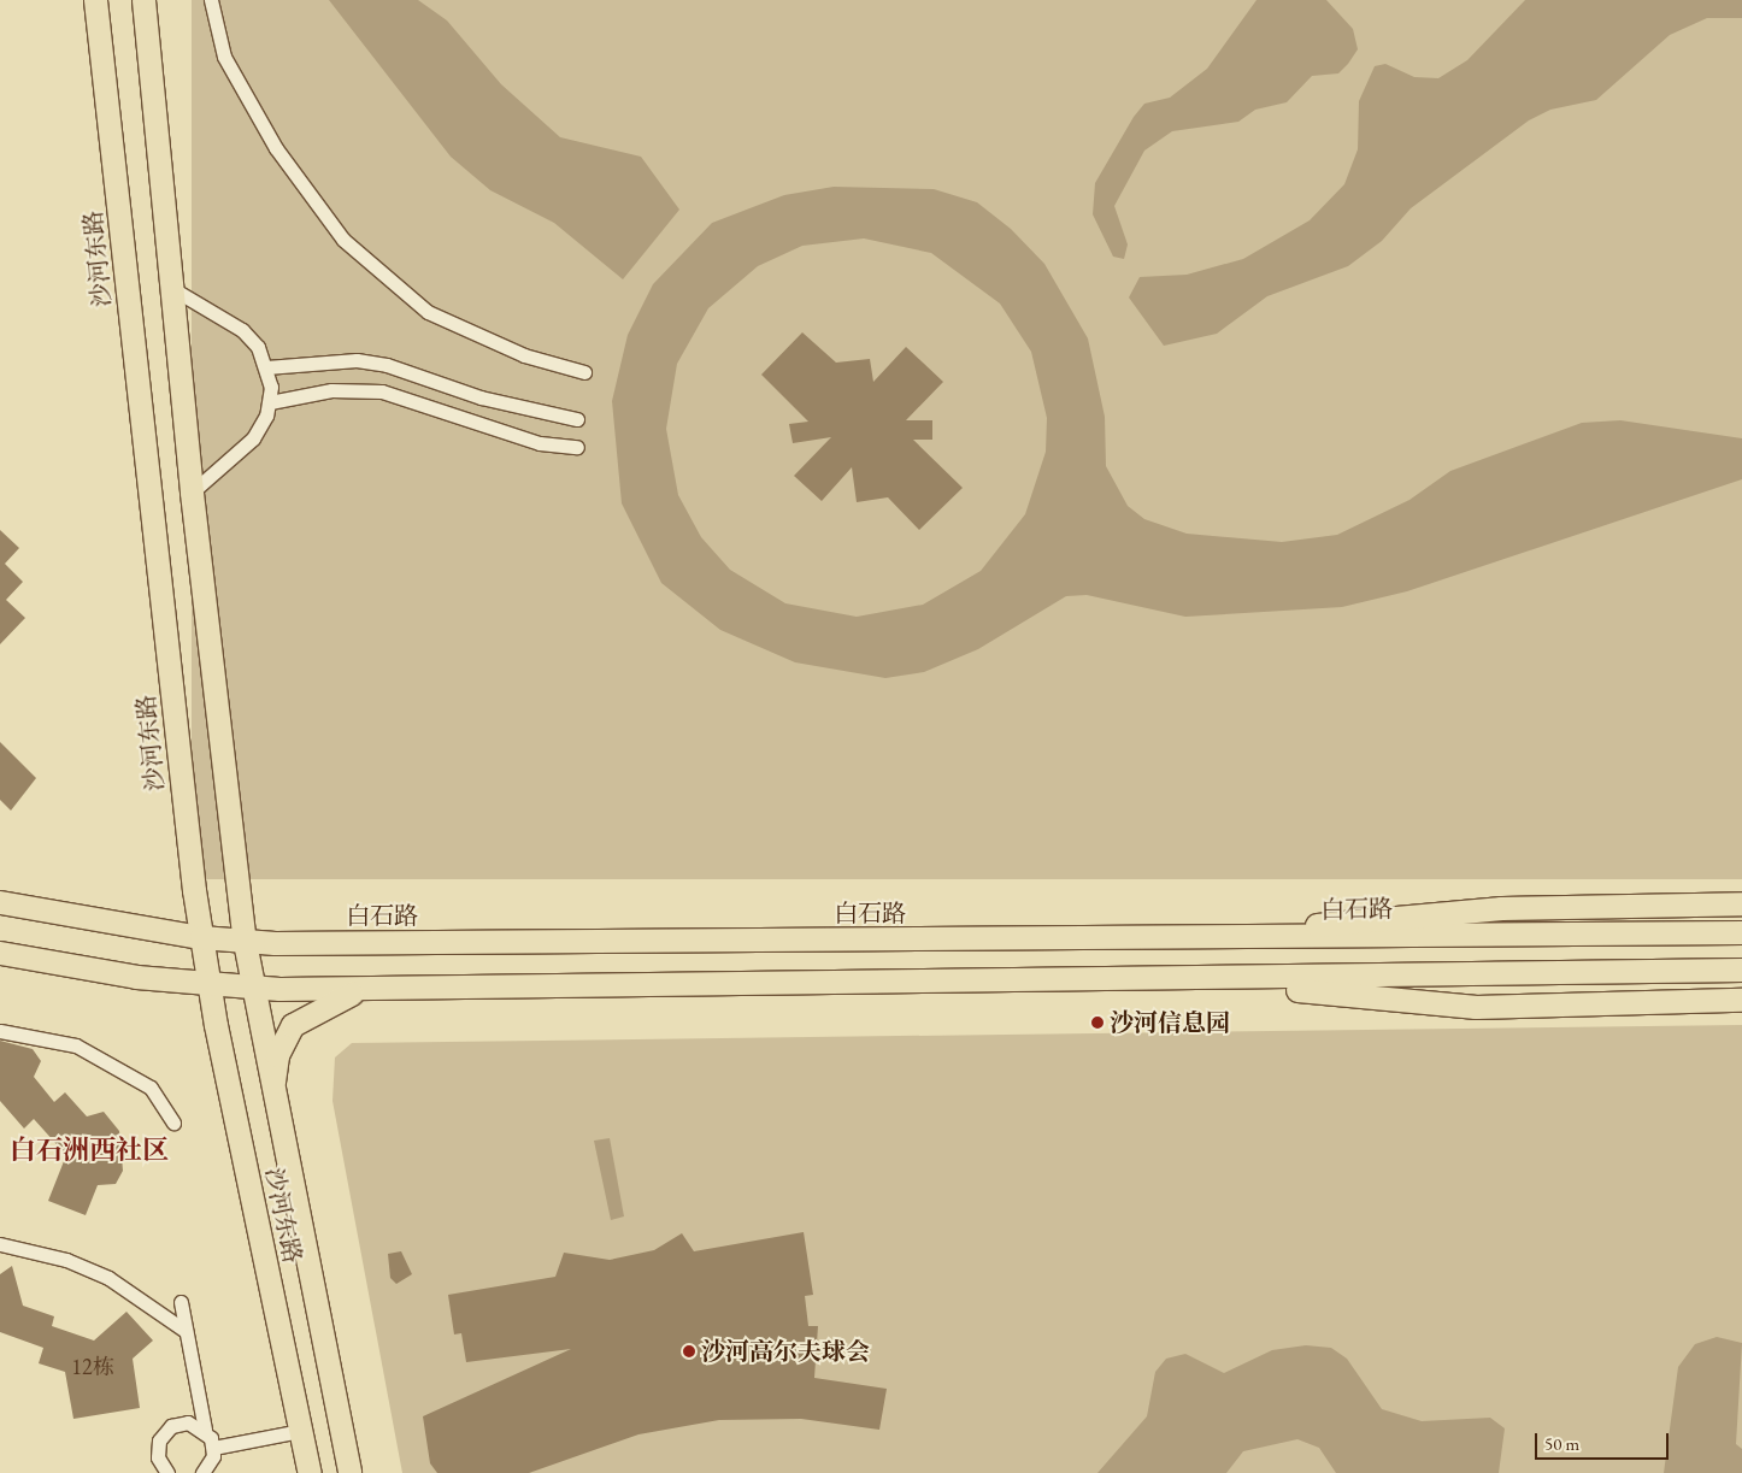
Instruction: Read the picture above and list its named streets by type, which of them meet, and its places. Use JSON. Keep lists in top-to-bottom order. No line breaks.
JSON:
{"streets":{"main road":["沙河东路","白石路"]},"crossings":[["沙河东路","白石路"]],"districts":["白石洲西社区"],"places":["沙河信息园","沙河高尔夫球会"],"house_numbers":["12栋"],"scale_bar":"50 m"}
